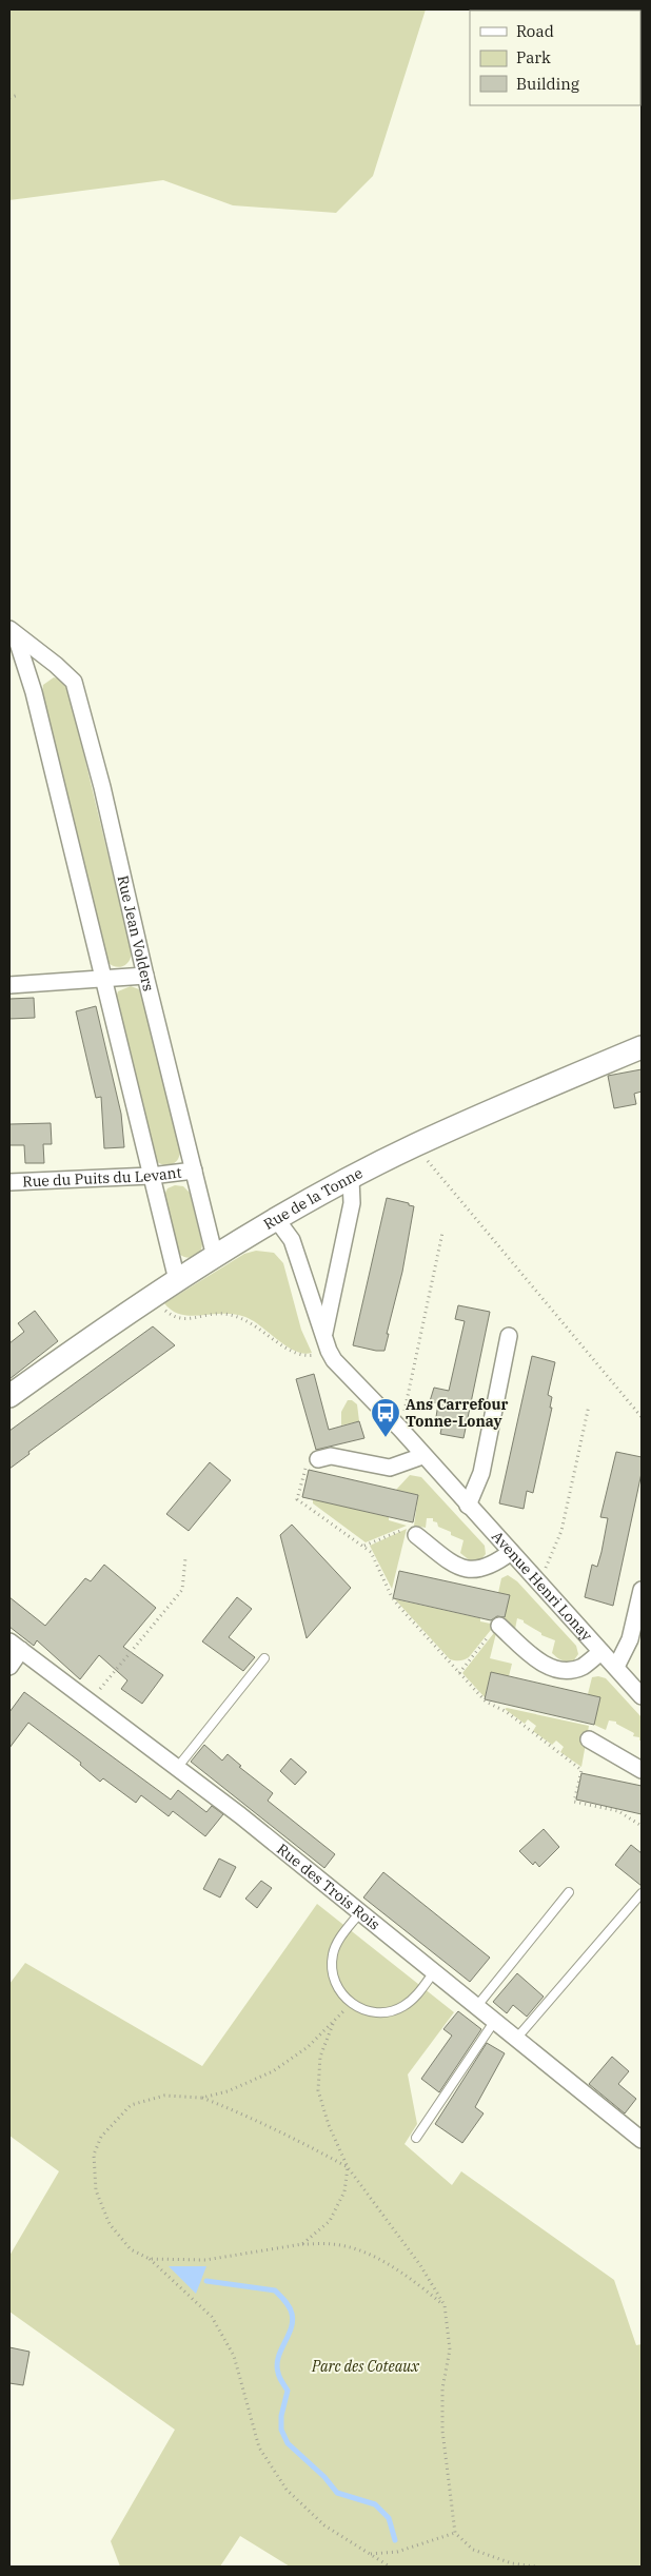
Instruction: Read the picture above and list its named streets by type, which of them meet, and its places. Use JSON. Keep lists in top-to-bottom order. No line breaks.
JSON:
{"streets":{"street":["Rue Jean Volders","Rue du Puits du Levant","Rue de la Tonne","Avenue Henri Lonay","Rue des Trois Rois"]},"crossings":[["Rue Jean Volders","Rue du Puits du Levant"],["Rue Jean Volders","Rue de la Tonne"],["Rue de la Tonne","Avenue Henri Lonay"]],"parks":["Parc des Coteaux"],"places":{"bus stop":["Ans Carrefour Tonne-Lonay"]},"legend":["Road","Park","Building"]}
